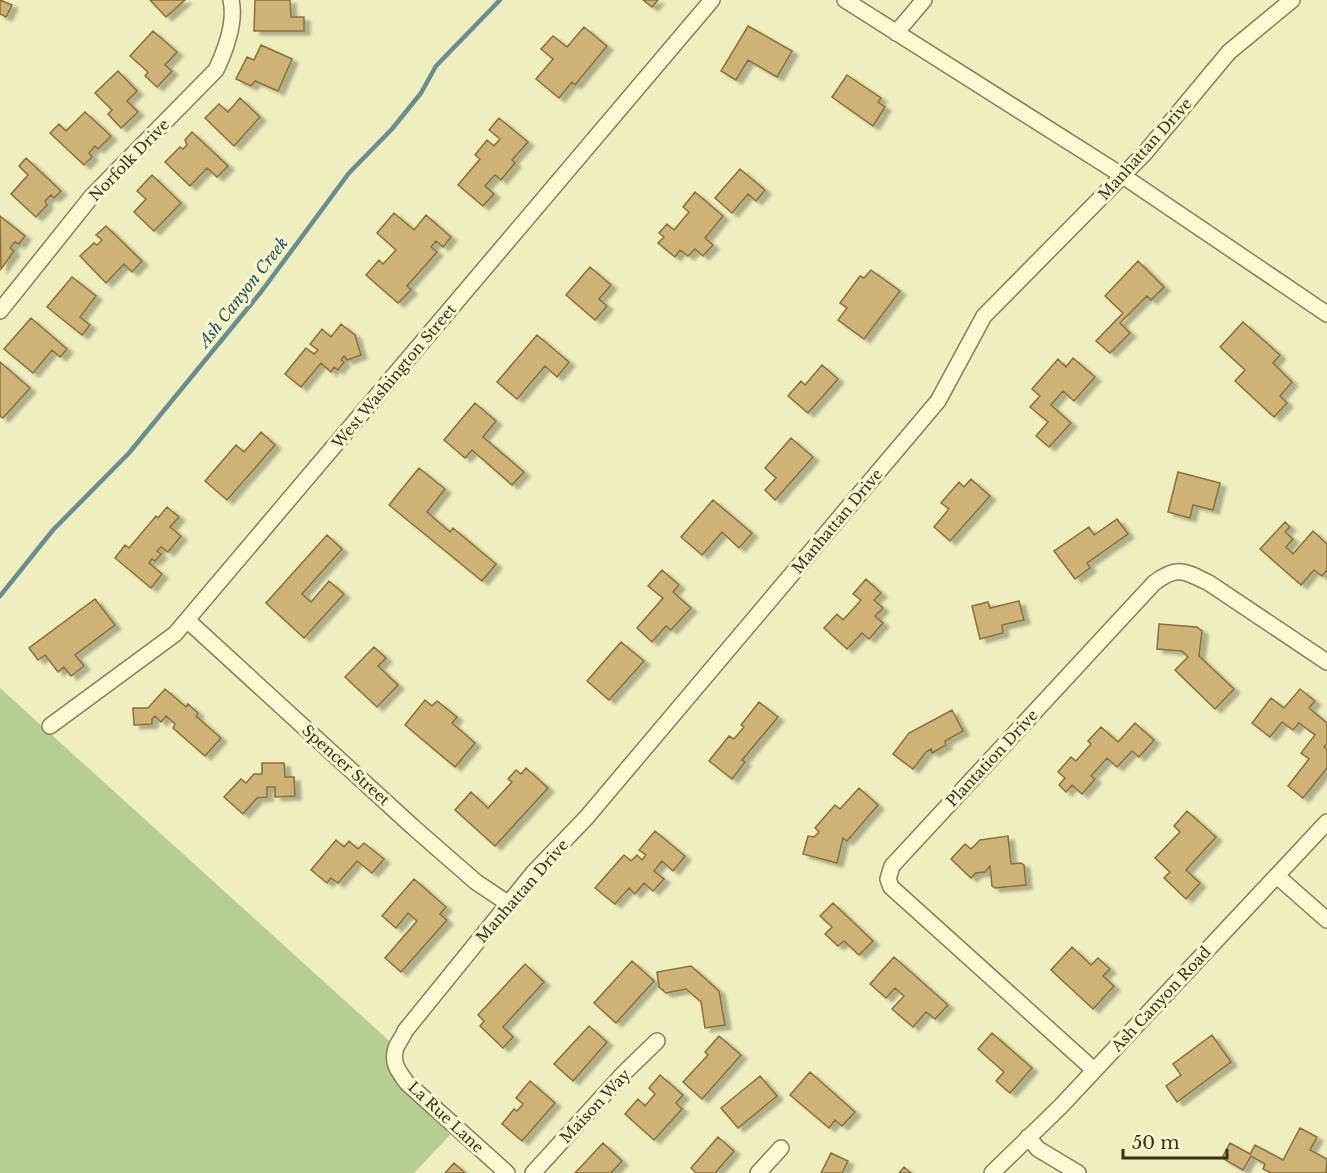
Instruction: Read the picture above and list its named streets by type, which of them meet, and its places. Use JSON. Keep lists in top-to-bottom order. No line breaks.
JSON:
{"streets":{"street":["Manhattan Drive","Norfolk Drive","West Washington Street","Plantation Drive","Spencer Street","Ash Canyon Road","Maison Way","La Rue Lane"]},"crossings":[["Manhattan Drive","Spencer Street"],["Manhattan Drive","La Rue Lane"],["West Washington Street","Spencer Street"],["Plantation Drive","Ash Canyon Road"]],"water":["Ash Canyon Creek"],"scale_bar":"50 m"}
